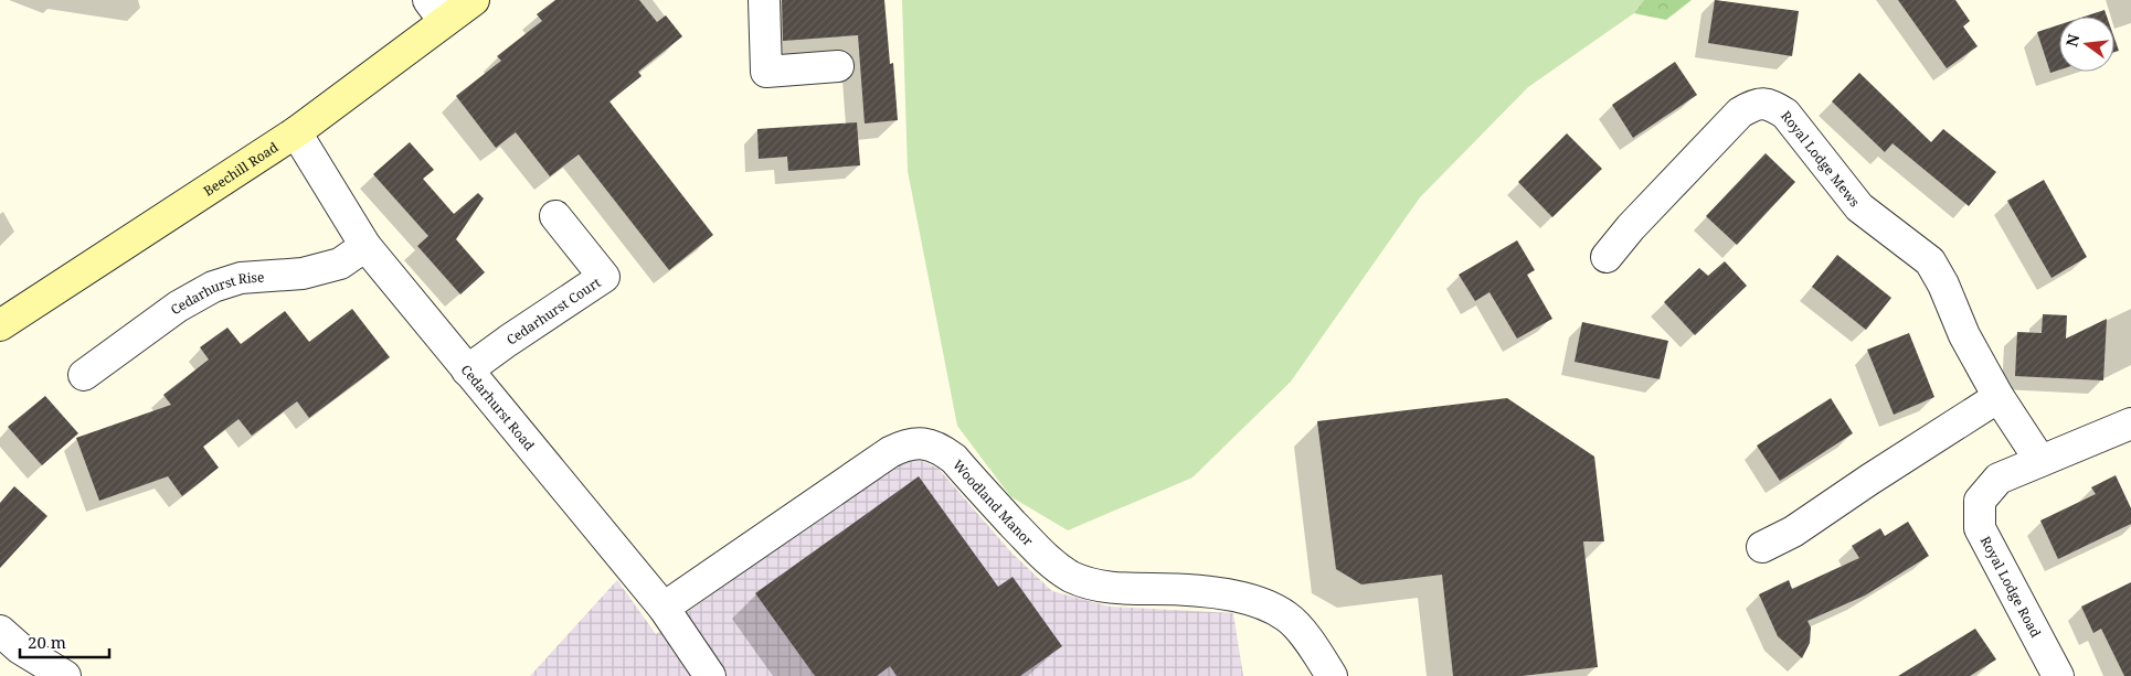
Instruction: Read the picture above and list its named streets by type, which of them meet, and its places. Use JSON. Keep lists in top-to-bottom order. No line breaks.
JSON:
{"streets":{"street":["Royal Lodge Mews","Beechill Road","Cedarhurst Rise","Cedarhurst Court","Cedarhurst Road","Woodland Manor","Royal Lodge Road"]},"crossings":[["Royal Lodge Mews","Royal Lodge Road"],["Beechill Road","Cedarhurst Road"],["Cedarhurst Rise","Cedarhurst Road"],["Cedarhurst Court","Cedarhurst Road"],["Cedarhurst Road","Woodland Manor"]],"scale_bar":"20 m","north":"left"}
